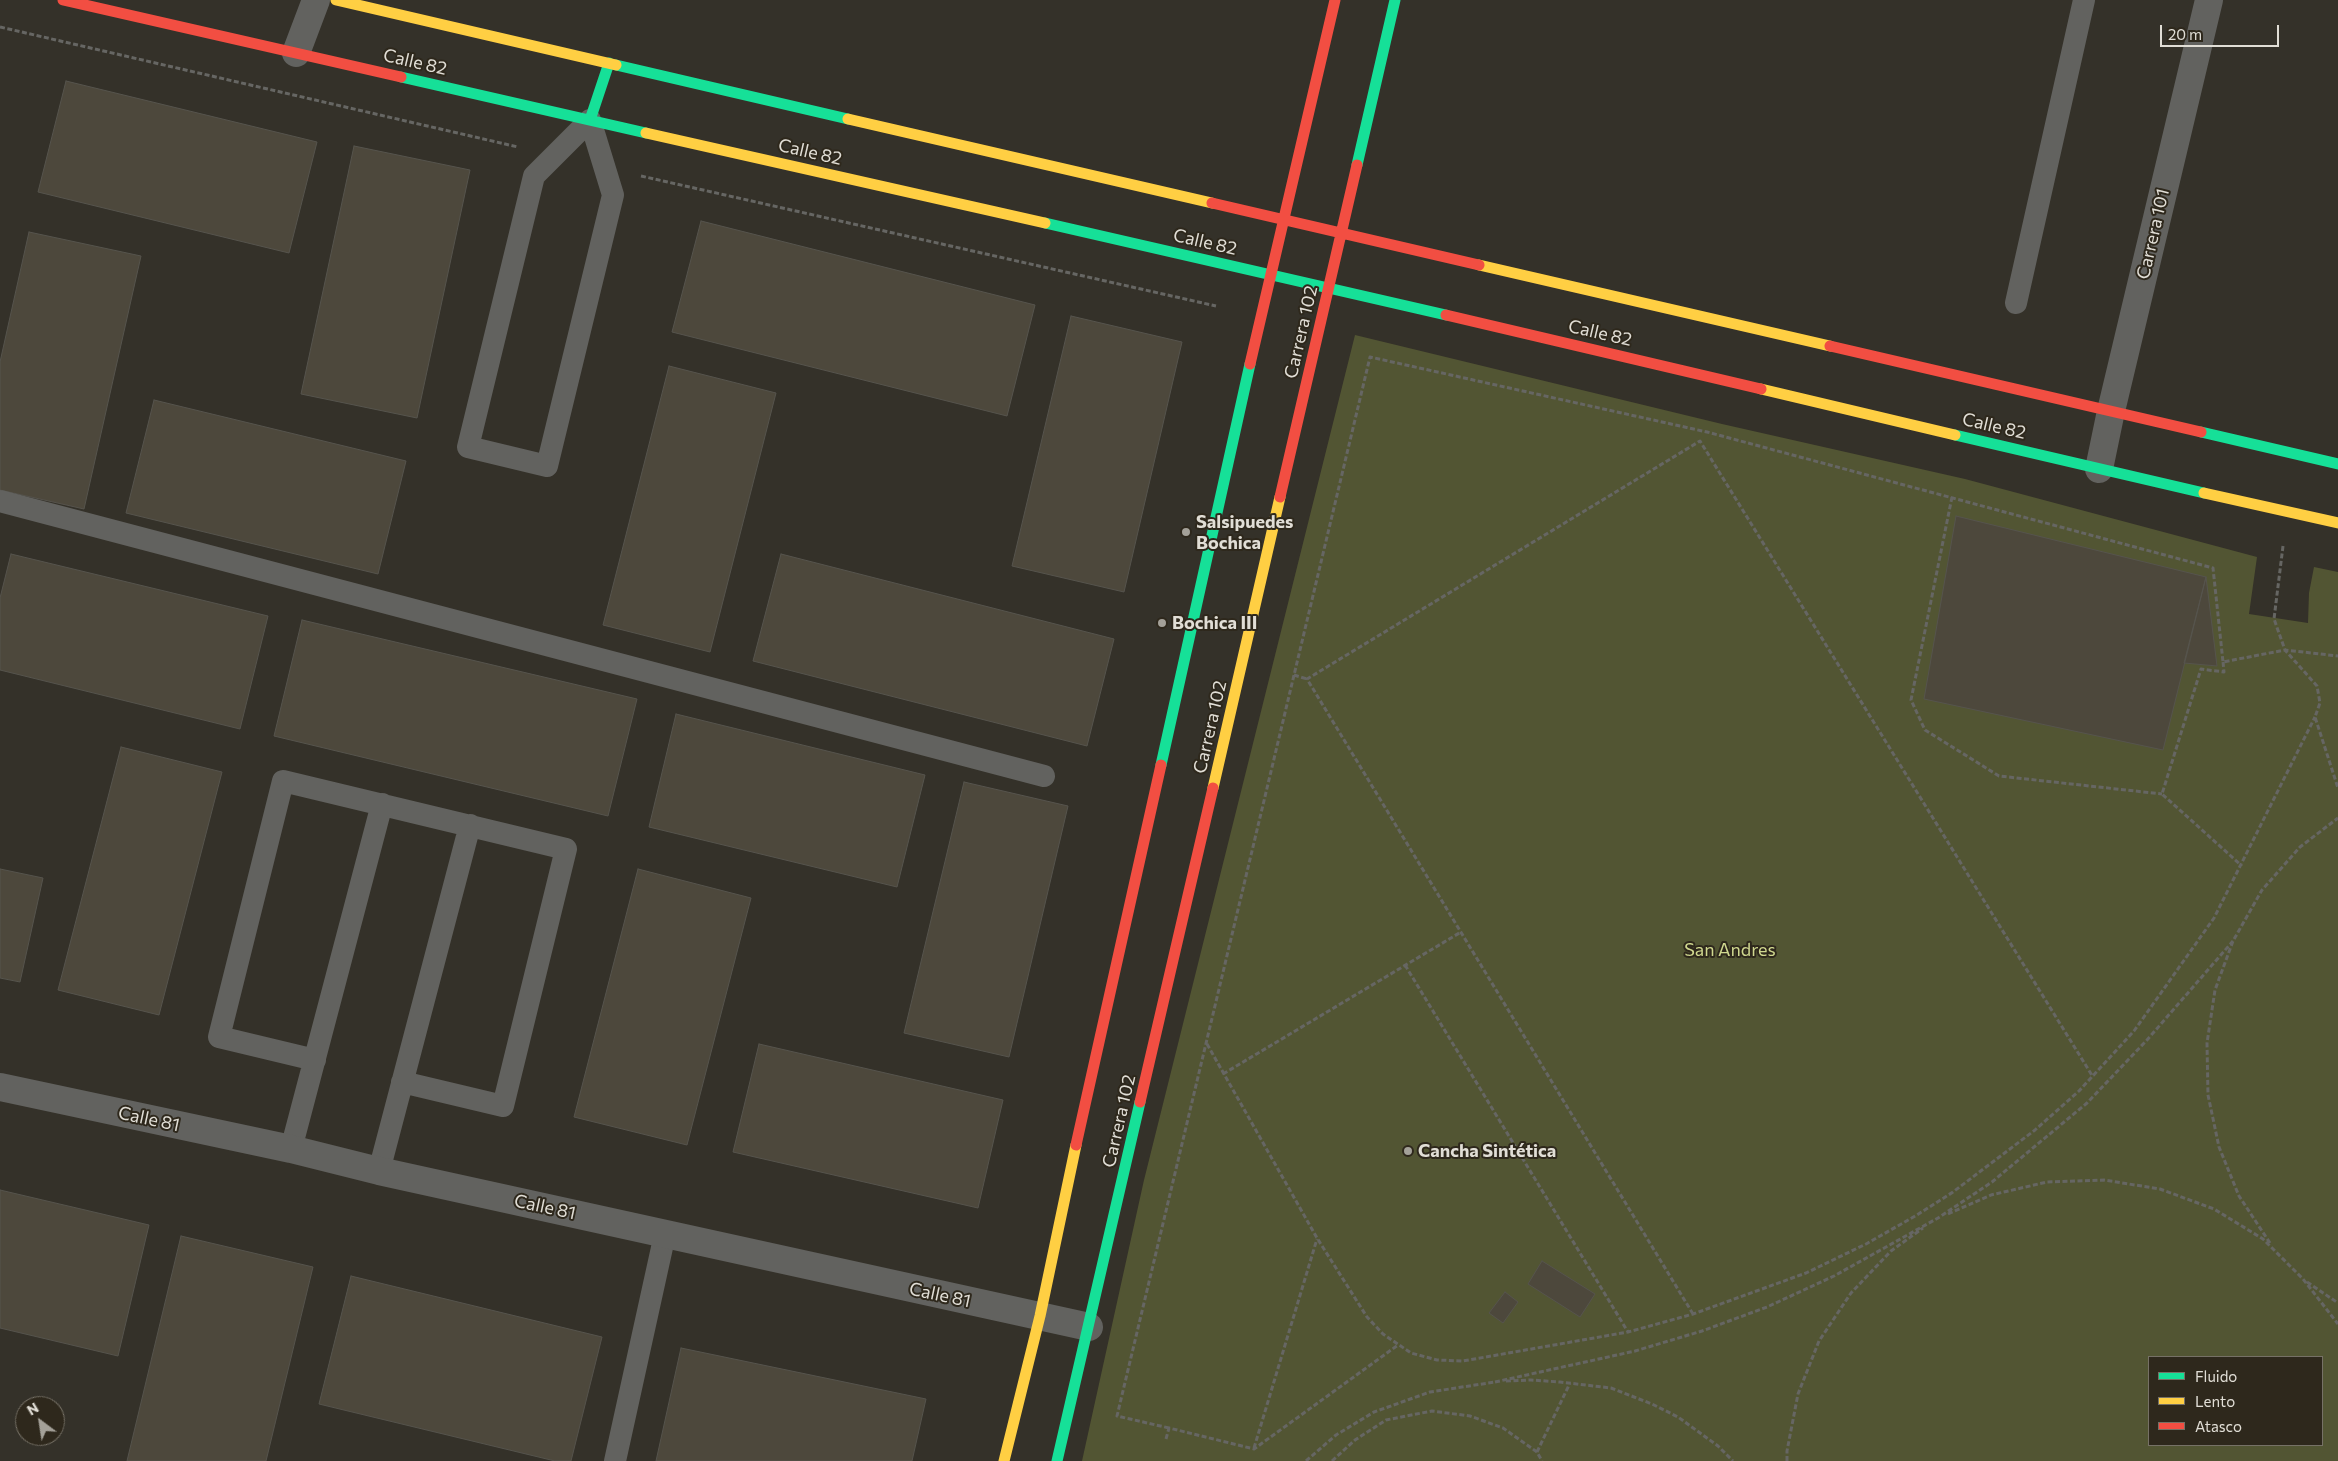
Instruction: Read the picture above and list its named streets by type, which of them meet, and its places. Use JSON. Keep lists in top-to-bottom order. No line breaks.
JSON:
{"streets":{"street":["Calle 82","Carrera 101","Carrera 102","Calle 81"]},"crossings":[["Calle 82","Carrera 101"],["Calle 82","Carrera 102"],["Carrera 102","Calle 81"]],"parks":["San Andres"],"places":["Salsipuedes Bochica","Bochica III","Cancha Sintética"],"legend":["Fluido","Lento","Atasco"],"scale_bar":"20 m","north":"top left"}
